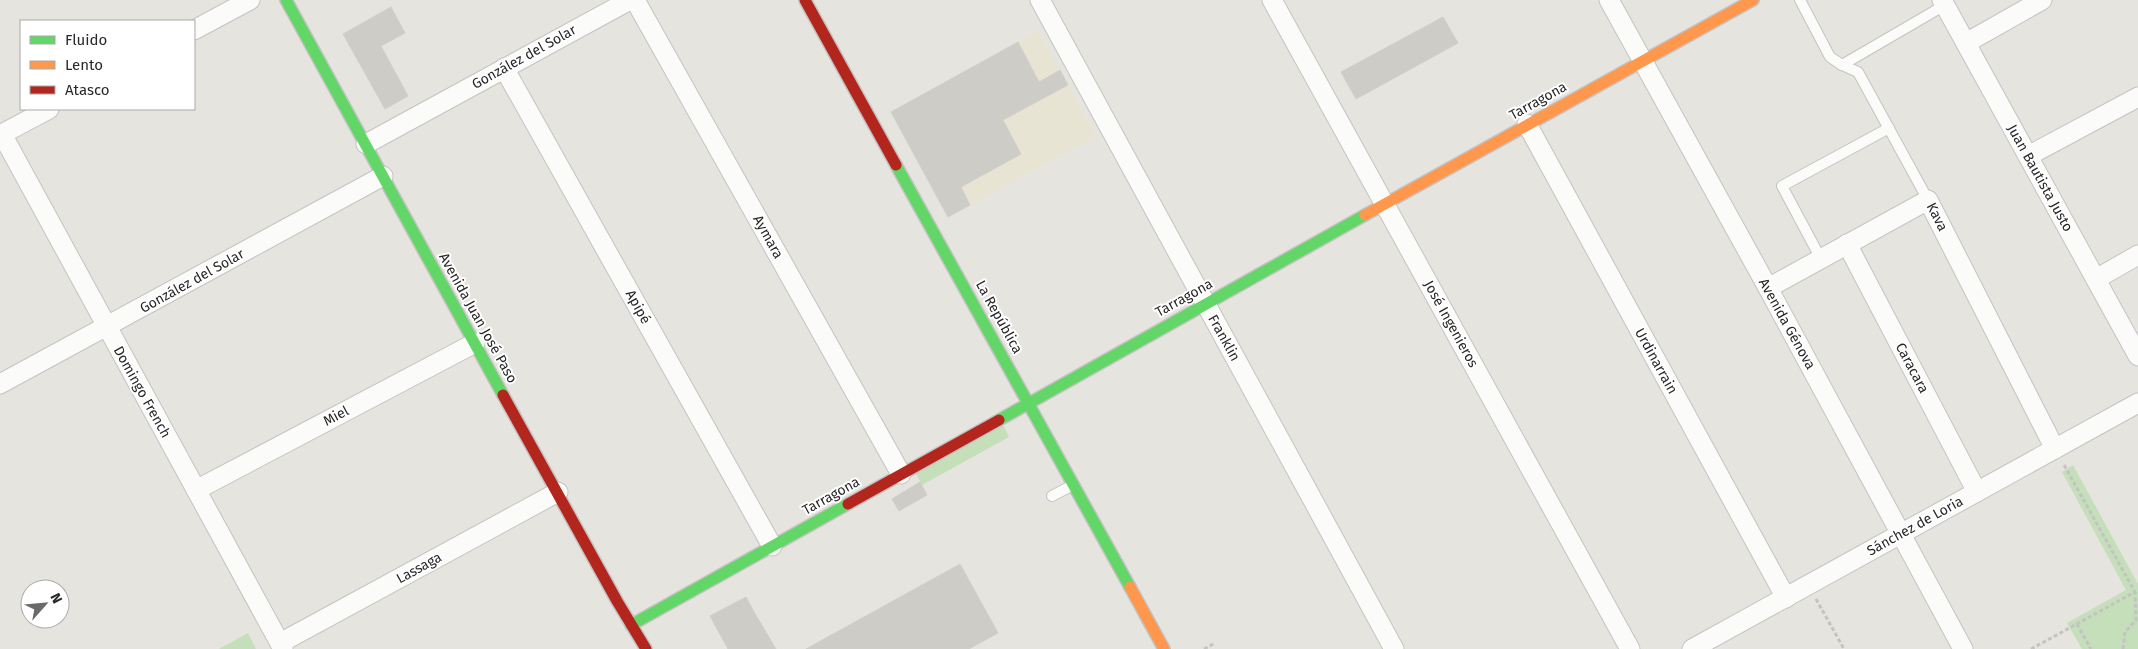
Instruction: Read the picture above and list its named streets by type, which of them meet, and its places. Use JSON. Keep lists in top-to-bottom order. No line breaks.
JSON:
{"streets":{"street":["González del Solar","Tarragona","Juan Bautista Justo","Kava","Aymara","Apipé","La República","Avenida Juan José Paso","José Ingenieros","Avenida Génova","Franklin","Urdinarrain","Caracara","Domingo French","Miel","Sánchez de Loria","Lassaga"]},"crossings":[["González del Solar","Apipé"],["González del Solar","Avenida Juan José Paso"],["González del Solar","Domingo French"],["Tarragona","Aymara"],["Tarragona","Apipé"],["Tarragona","La República"],["Tarragona","Avenida Juan José Paso"],["Tarragona","José Ingenieros"],["Tarragona","Avenida Génova"],["Tarragona","Franklin"],["Tarragona","Urdinarrain"],["Kava","Sánchez de Loria"],["Avenida Juan José Paso","Miel"],["Avenida Juan José Paso","Lassaga"],["Avenida Génova","Sánchez de Loria"],["Urdinarrain","Sánchez de Loria"],["Caracara","Sánchez de Loria"],["Domingo French","Miel"],["Domingo French","Lassaga"]],"legend":["Fluido","Lento","Atasco"],"north":"top right"}
